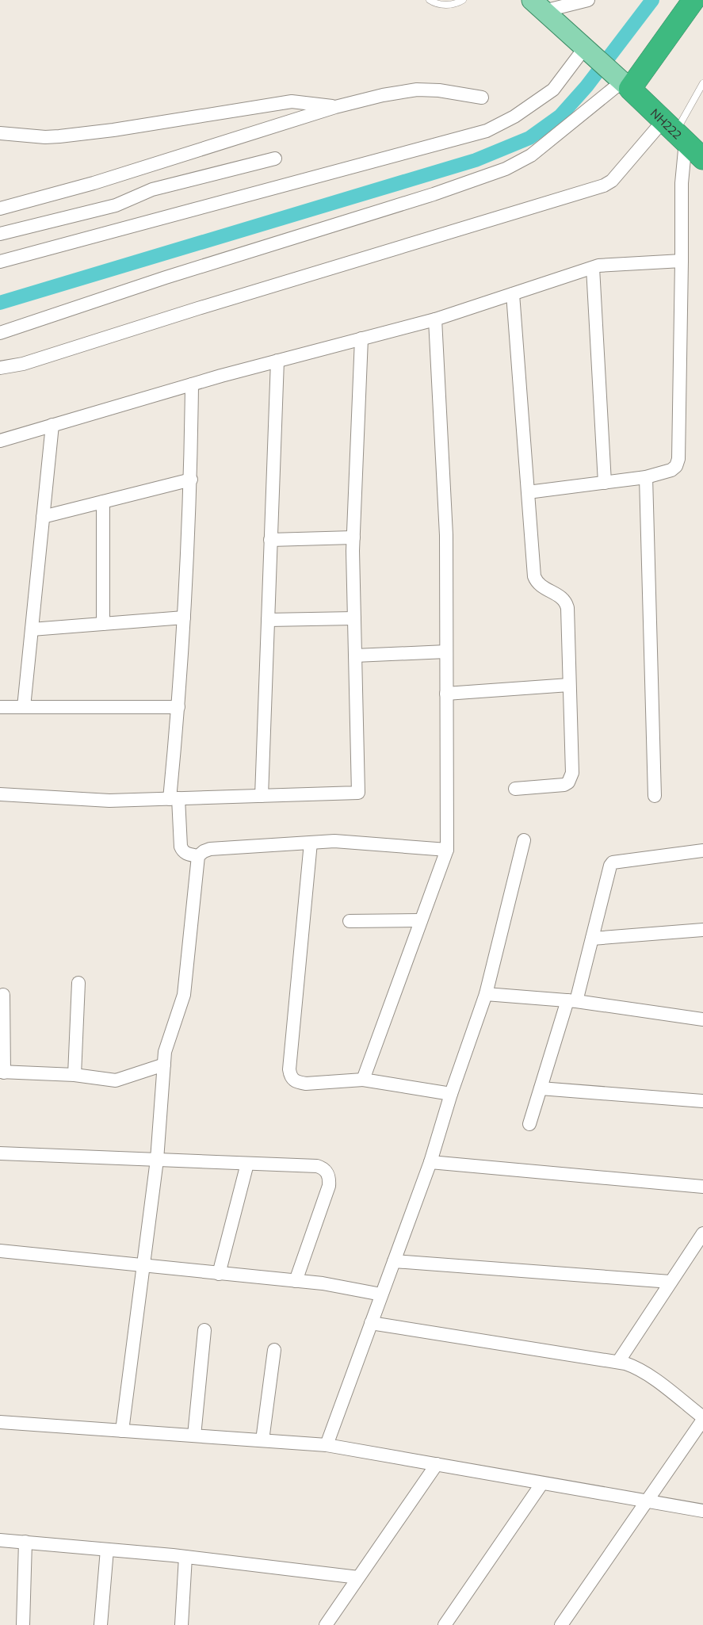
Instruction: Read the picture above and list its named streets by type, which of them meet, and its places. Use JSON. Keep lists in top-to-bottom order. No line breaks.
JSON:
{"streets":{"highway":["NH222"]}}
